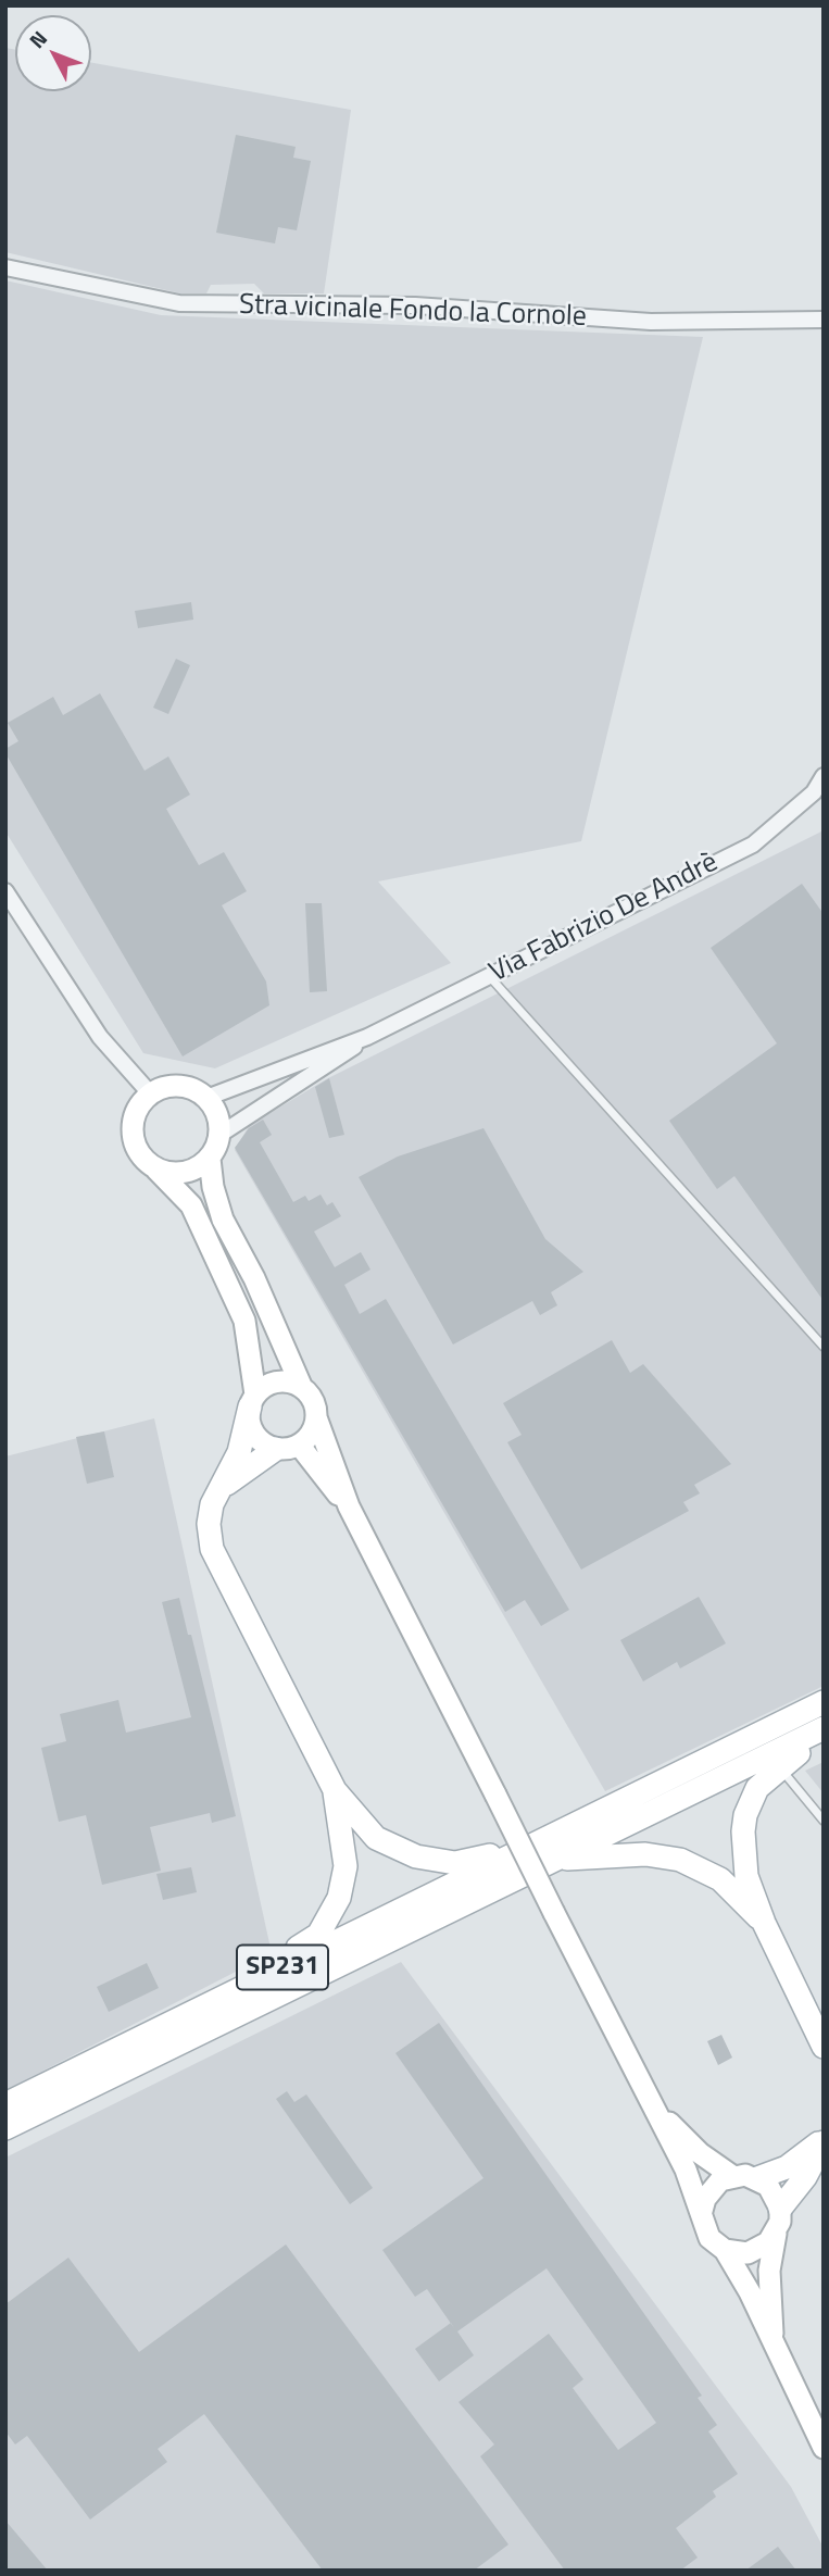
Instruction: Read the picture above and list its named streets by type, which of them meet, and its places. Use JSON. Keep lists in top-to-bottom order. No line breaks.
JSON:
{"streets":{"main road":["SP231"],"street":["Stra vicinale Fondo la Cornole","Via Fabrizio De Andrè"]},"north":"top left"}
